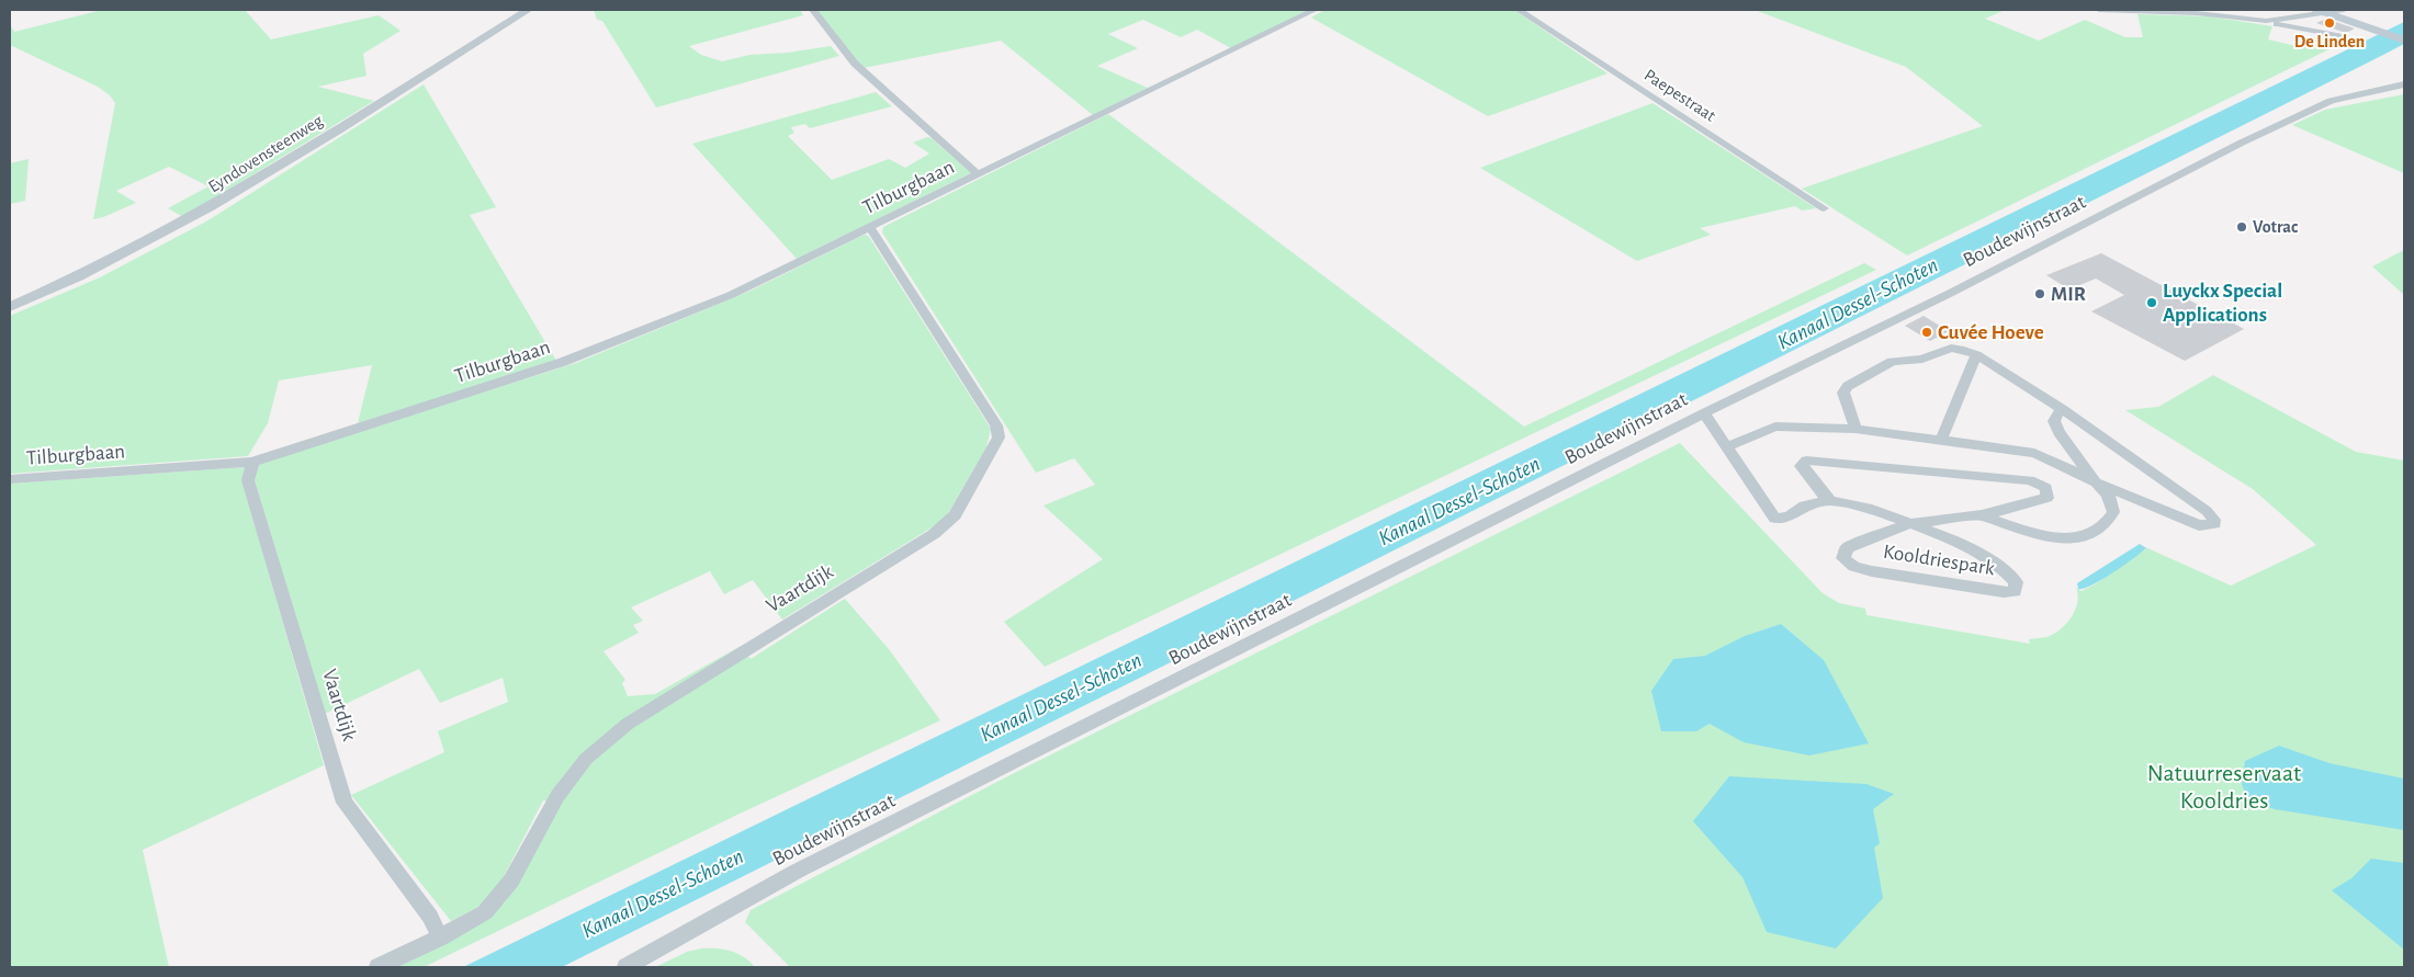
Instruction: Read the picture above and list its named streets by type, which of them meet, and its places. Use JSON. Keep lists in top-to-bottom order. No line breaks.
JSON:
{"streets":{"street":["Paepestraat","Eyndovensteenweg","Tilburgbaan","Boudewijnstraat","Kooldriespark","Vaartdijk"]},"crossings":[["Tilburgbaan","Vaartdijk"],["Boudewijnstraat","Kooldriespark"]],"water":["Kanaal Dessel-Schoten"],"parks":["Natuurreservaat Kooldries"],"places":["De Linden","Votrac","MIR","Luyckx Special Applications","Cuvée Hoeve"]}
